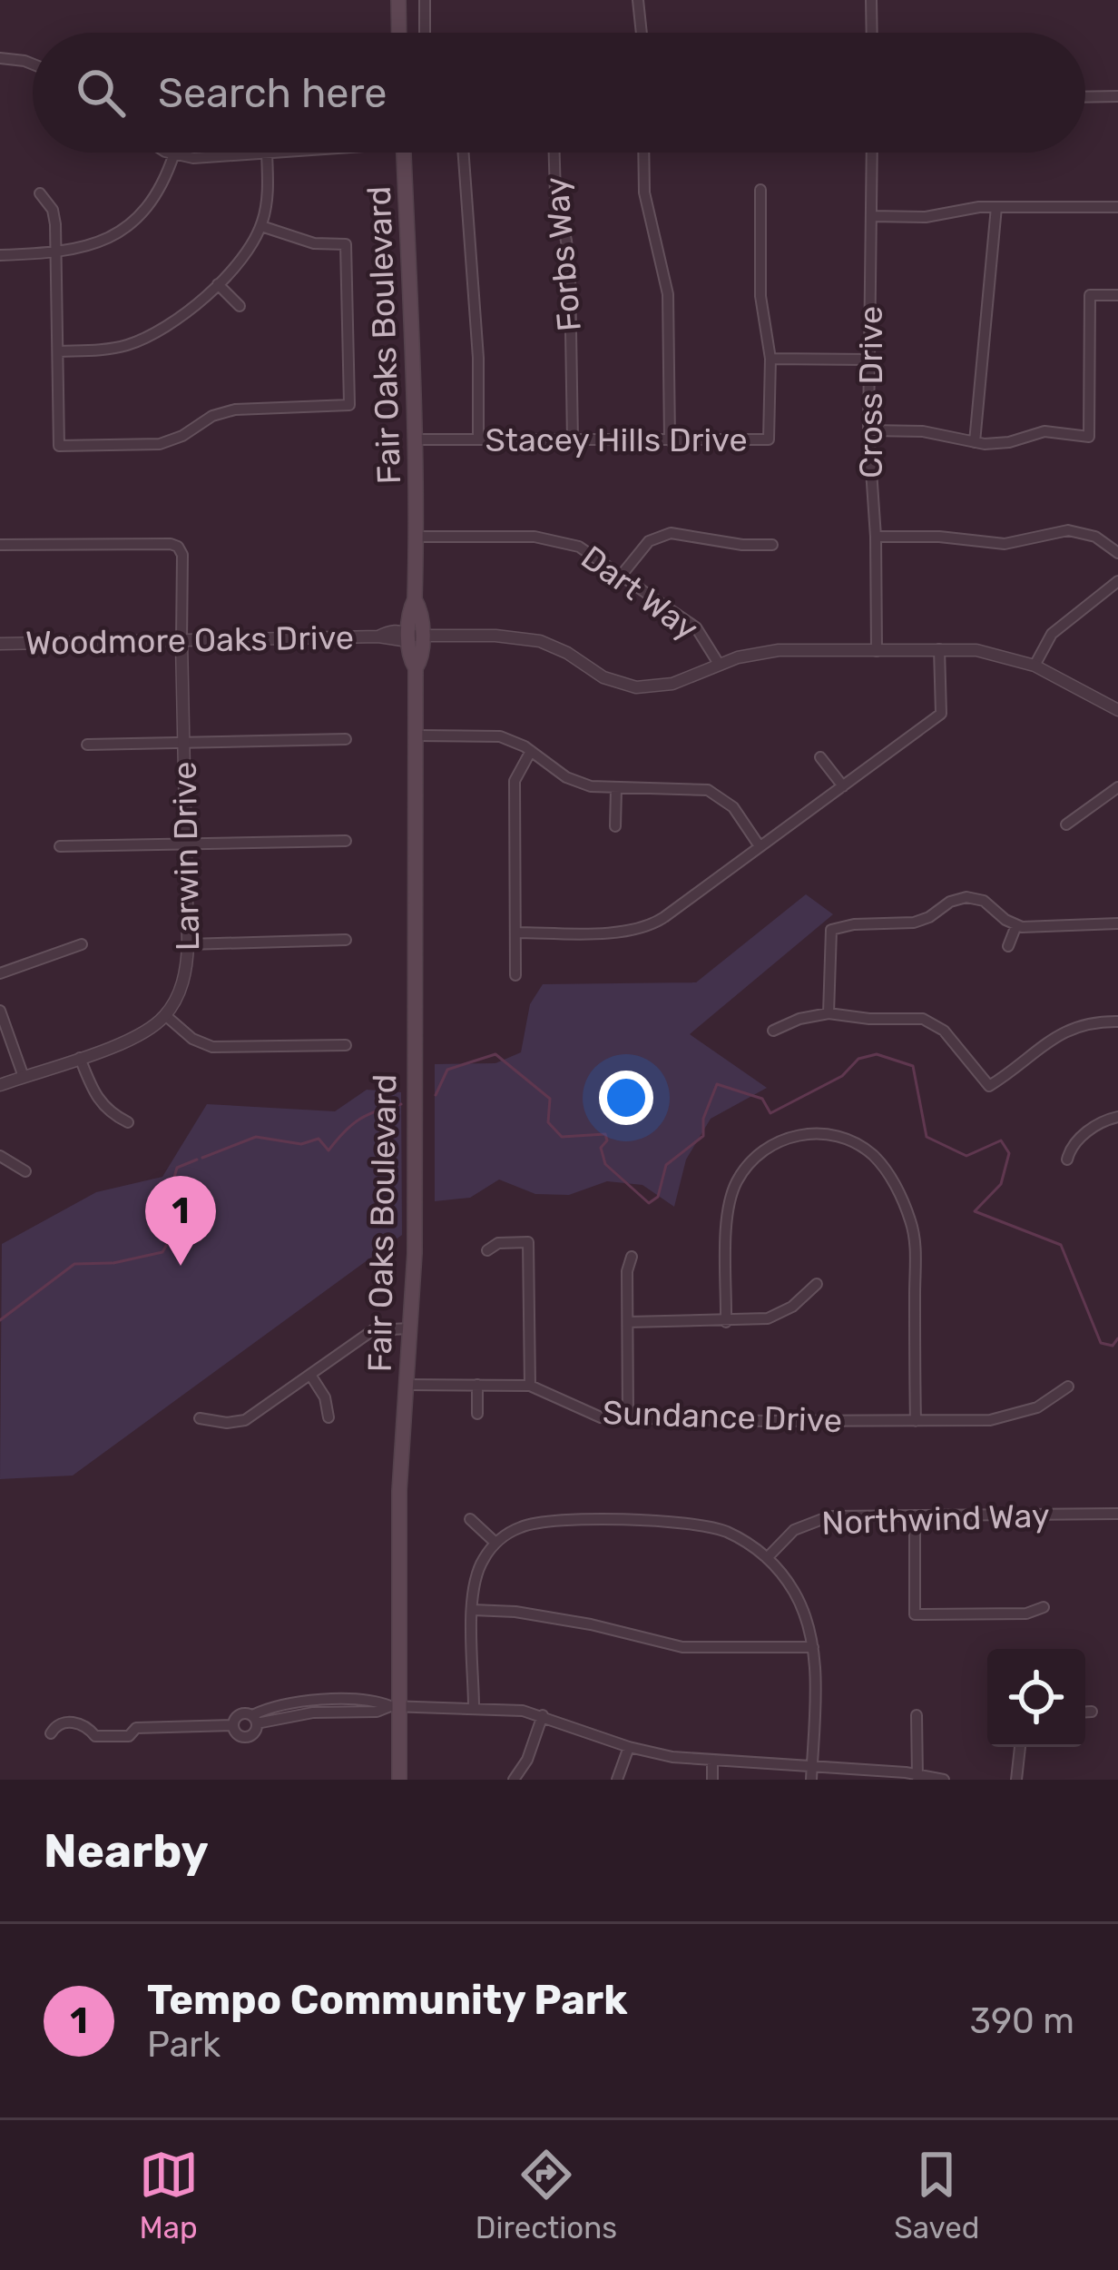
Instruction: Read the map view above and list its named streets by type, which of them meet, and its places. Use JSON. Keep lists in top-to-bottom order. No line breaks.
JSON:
{"streets":{"main road":["Fair Oaks Boulevard"],"street":["Forbs Way","Cross Drive","Stacey Hills Drive","Dart Way","Woodmore Oaks Drive","Larwin Drive","Sundance Drive","Northwind Way"]},"crossings":[["Forbs Way","Stacey Hills Drive"],["Fair Oaks Boulevard","Stacey Hills Drive"],["Fair Oaks Boulevard","Dart Way"],["Fair Oaks Boulevard","Woodmore Oaks Drive"],["Fair Oaks Boulevard","Sundance Drive"],["Cross Drive","Woodmore Oaks Drive"],["Dart Way","Woodmore Oaks Drive"],["Woodmore Oaks Drive","Larwin Drive"]],"page":{"search":"Search here","pins":"1","heading":"Nearby","list":[{"mark":"1","name":"Tempo Community Park","note":"Park","value":"390 m"}],"nav":["Map","Directions","Saved"]}}
